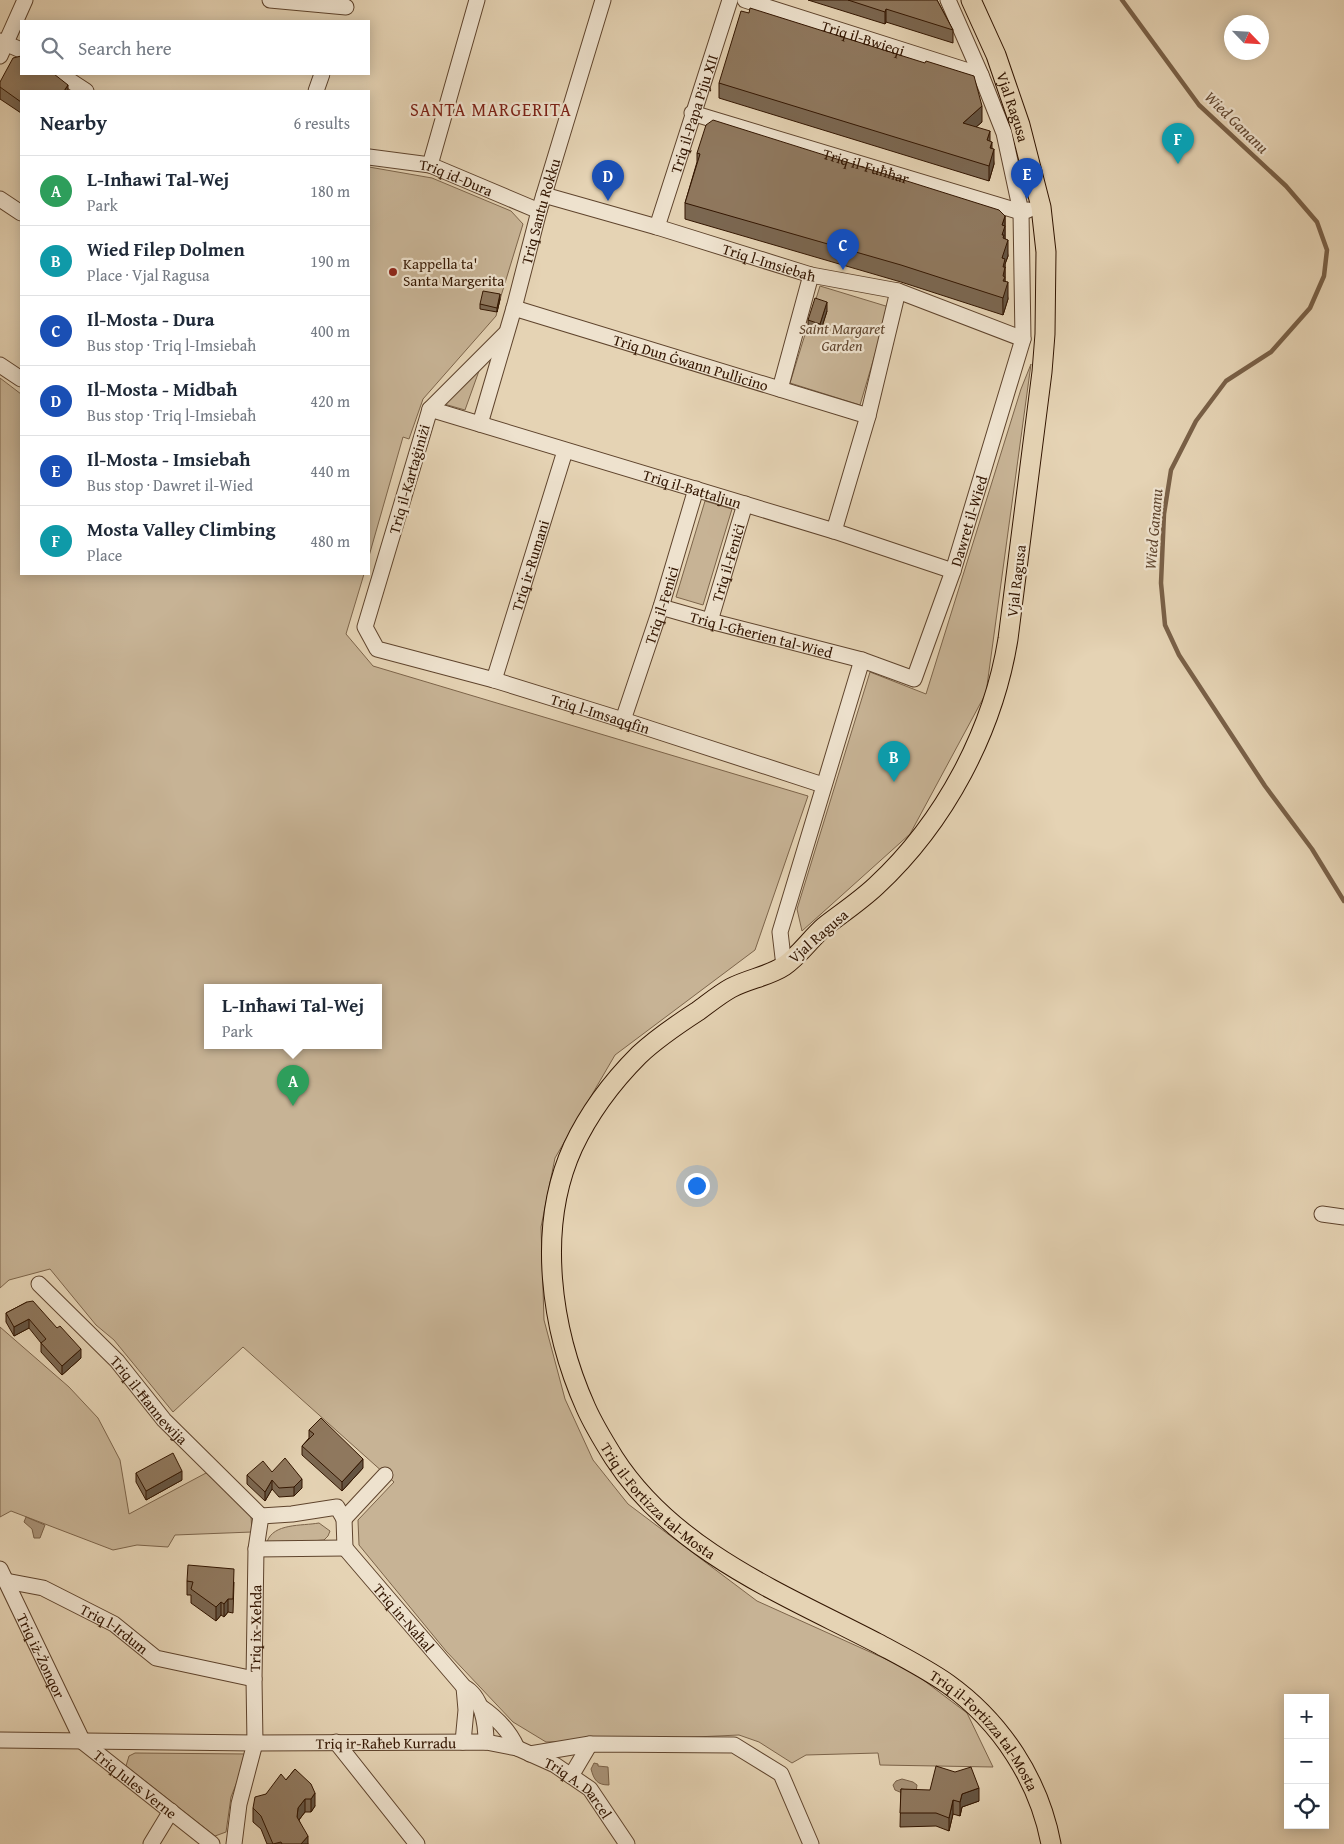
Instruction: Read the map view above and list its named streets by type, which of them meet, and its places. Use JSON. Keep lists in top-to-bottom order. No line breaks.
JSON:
{"streets":{"main road":["Vjal Ragusa","Triq il-Fortizza tal-Mosta"],"street":["Triq il-Bwieqi","Triq il-Papa Piju XII","Triq il-Fuħħar","Triq id-Dura","Triq Santu Rokku","Triq l-Imsiebaħ","Triq Dun Ġwann Pullicino","Triq il-Kartaġiniżi","Triq il-Battaljun","Dawret il-Wied","Triq il-Feniċi","Triq ir-Rumani","Triq il-Fenici","Triq l-Għerien tal-Wied","Triq l-Imsaqqfin","Triq il-Ħannewija","Triq in-Naħal","Triq l-Irdum","Triq ix-Xehda","Triq iż-Żonqor","Triq ir-Raħeb Kurradu","Triq Jules Verne","Triq A. Darcel"]},"crossings":[["Triq il-Bwieqi","Dawret il-Wied"],["Vjal Ragusa","Triq il-Fortizza tal-Mosta"],["Triq il-Papa Piju XII","Triq il-Fuħħar"],["Triq il-Papa Piju XII","Triq l-Imsiebaħ"],["Triq il-Fuħħar","Dawret il-Wied"],["Triq id-Dura","Triq Santu Rokku"],["Triq Santu Rokku","Triq l-Imsiebaħ"],["Triq Santu Rokku","Triq Dun Ġwann Pullicino"],["Triq Santu Rokku","Triq il-Kartaġiniżi"],["Triq Santu Rokku","Triq il-Battaljun"],["Triq l-Imsiebaħ","Dawret il-Wied"],["Triq il-Kartaġiniżi","Triq il-Battaljun"],["Triq il-Kartaġiniżi","Triq l-Imsaqqfin"],["Triq il-Battaljun","Dawret il-Wied"],["Triq il-Battaljun","Triq il-Feniċi"],["Triq il-Battaljun","Triq ir-Rumani"],["Triq il-Battaljun","Triq il-Fenici"],["Dawret il-Wied","Triq l-Għerien tal-Wied"],["Triq il-Feniċi","Triq l-Għerien tal-Wied"],["Triq ir-Rumani","Triq l-Imsaqqfin"],["Triq il-Fenici","Triq l-Għerien tal-Wied"],["Triq il-Fenici","Triq l-Imsaqqfin"],["Triq il-Ħannewija","Triq ix-Xehda"],["Triq in-Naħal","Triq ir-Raħeb Kurradu"],["Triq in-Naħal","Triq A. Darcel"],["Triq l-Irdum","Triq ix-Xehda"],["Triq l-Irdum","Triq iż-Żonqor"],["Triq ix-Xehda","Triq ir-Raħeb Kurradu"],["Triq iż-Żonqor","Triq ir-Raħeb Kurradu"],["Triq iż-Żonqor","Triq Jules Verne"],["Triq ir-Raħeb Kurradu","Triq Jules Verne"],["Triq ir-Raħeb Kurradu","Triq A. Darcel"]],"districts":["SANTA MARGERITA"],"water":["Wied Gananu"],"parks":["Saint Margaret Garden"],"places":["Kappella ta' Santa Margerita"],"north":"bottom right","page":{"search":"Search here","heading":["Nearby","6 results"],"pins":["F","E","D","C","B","A"],"list":[{"mark":"A","name":"L-Inħawi Tal-Wej","note":"Park","value":"180 m"},{"mark":"B","name":"Wied Filep Dolmen","note":"Place · Vjal Ragusa","value":"190 m"},{"mark":"C","name":"Il-Mosta - Dura","note":"Bus stop · Triq l-Imsiebaħ","value":"400 m"},{"mark":"D","name":"Il-Mosta - Midbaħ","note":"Bus stop · Triq l-Imsiebaħ","value":"420 m"},{"mark":"E","name":"Il-Mosta - Imsiebaħ","note":"Bus stop · Dawret il-Wied","value":"440 m"},{"mark":"F","name":"Mosta Valley Climbing","note":"Place","value":"480 m"}],"popup":["L-Inħawi Tal-Wej","Park"],"map_buttons":["+","−"]}}
